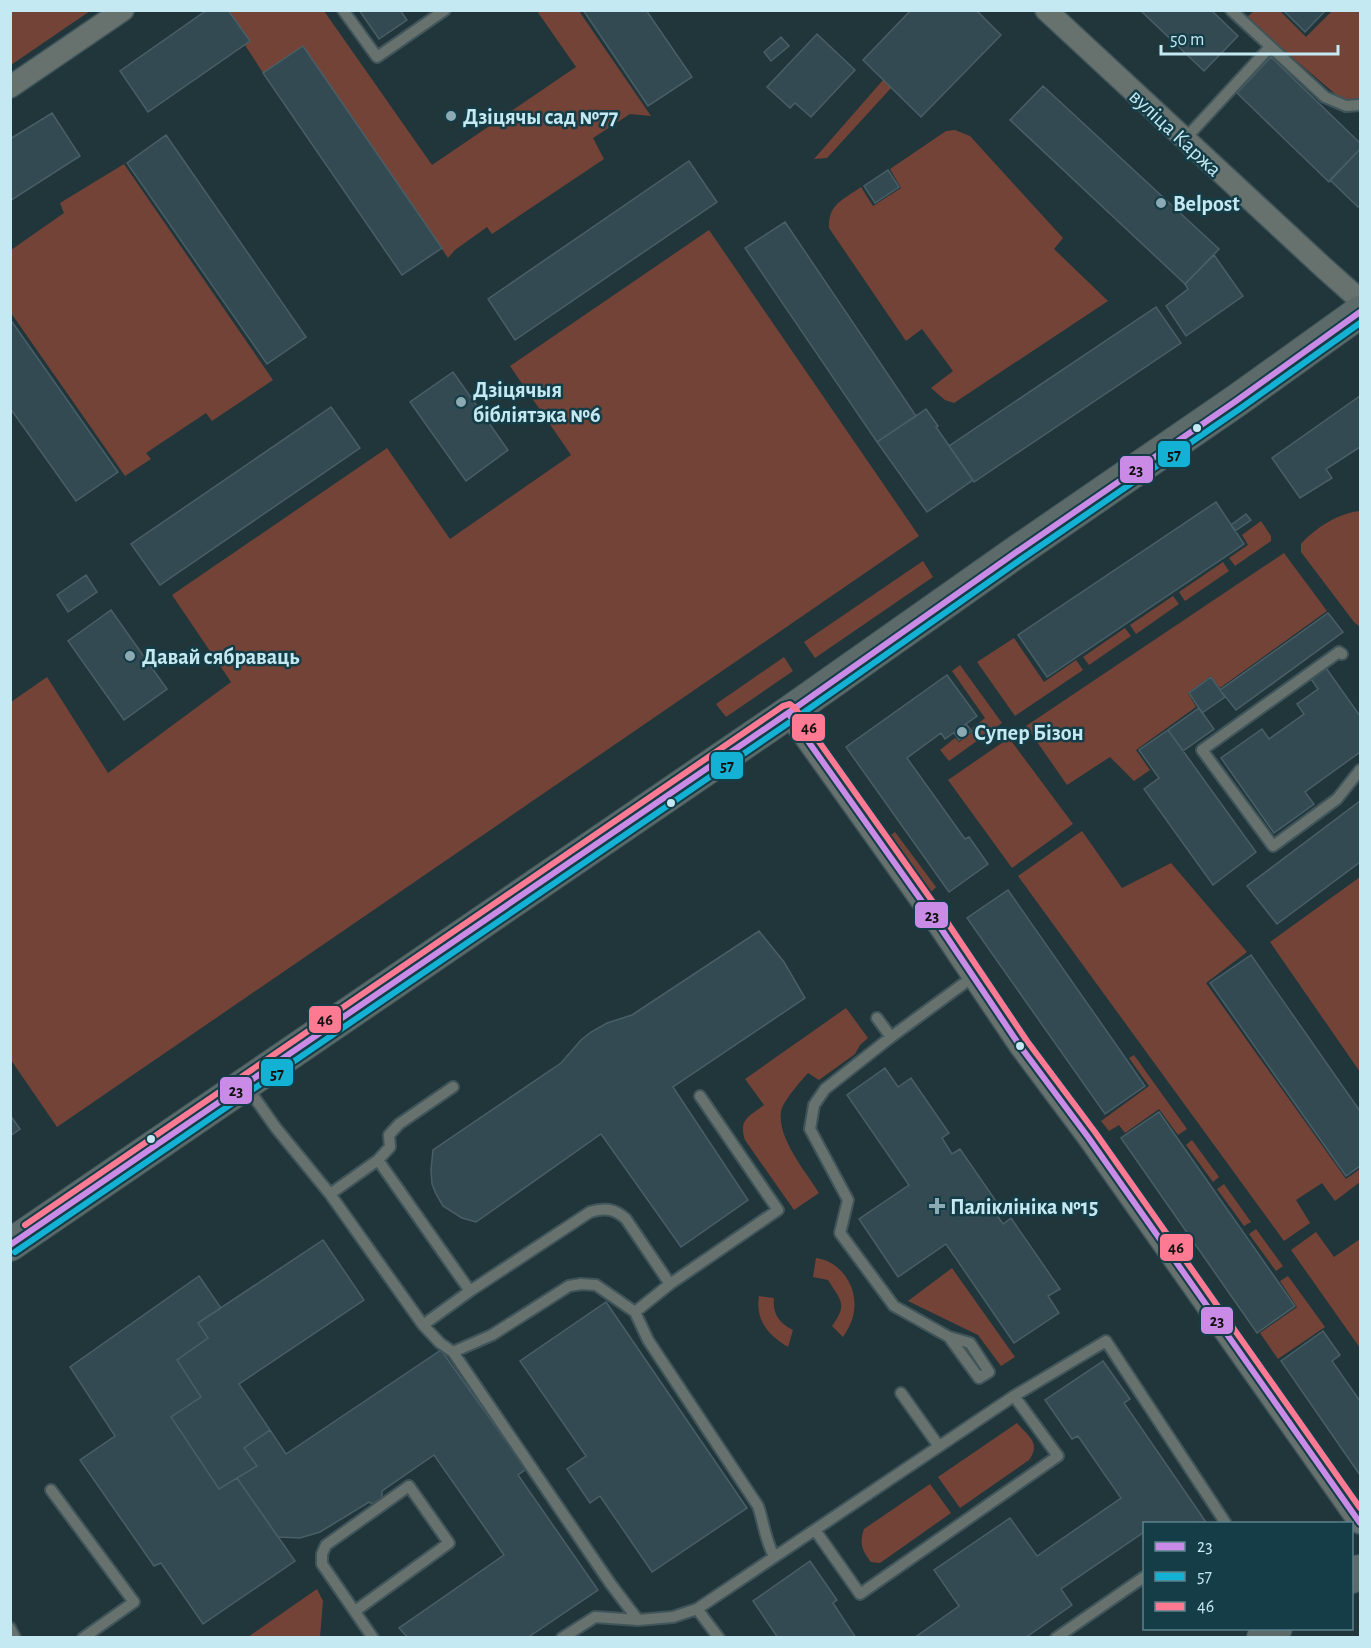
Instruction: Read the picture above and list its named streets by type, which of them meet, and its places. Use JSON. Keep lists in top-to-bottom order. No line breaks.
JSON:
{"streets":{"street":["вуліца Каржа"]},"places":{"other":["Дзіцячы сад №77","Belpost","Дзіцячыя бібліятэка №6","Давай сябраваць","Супер Бізон"],"health":["Паліклініка №15"]},"lines":["transit line 23","transit line 57","transit line 46"],"legend":["23","57","46"],"scale_bar":"50 m"}
